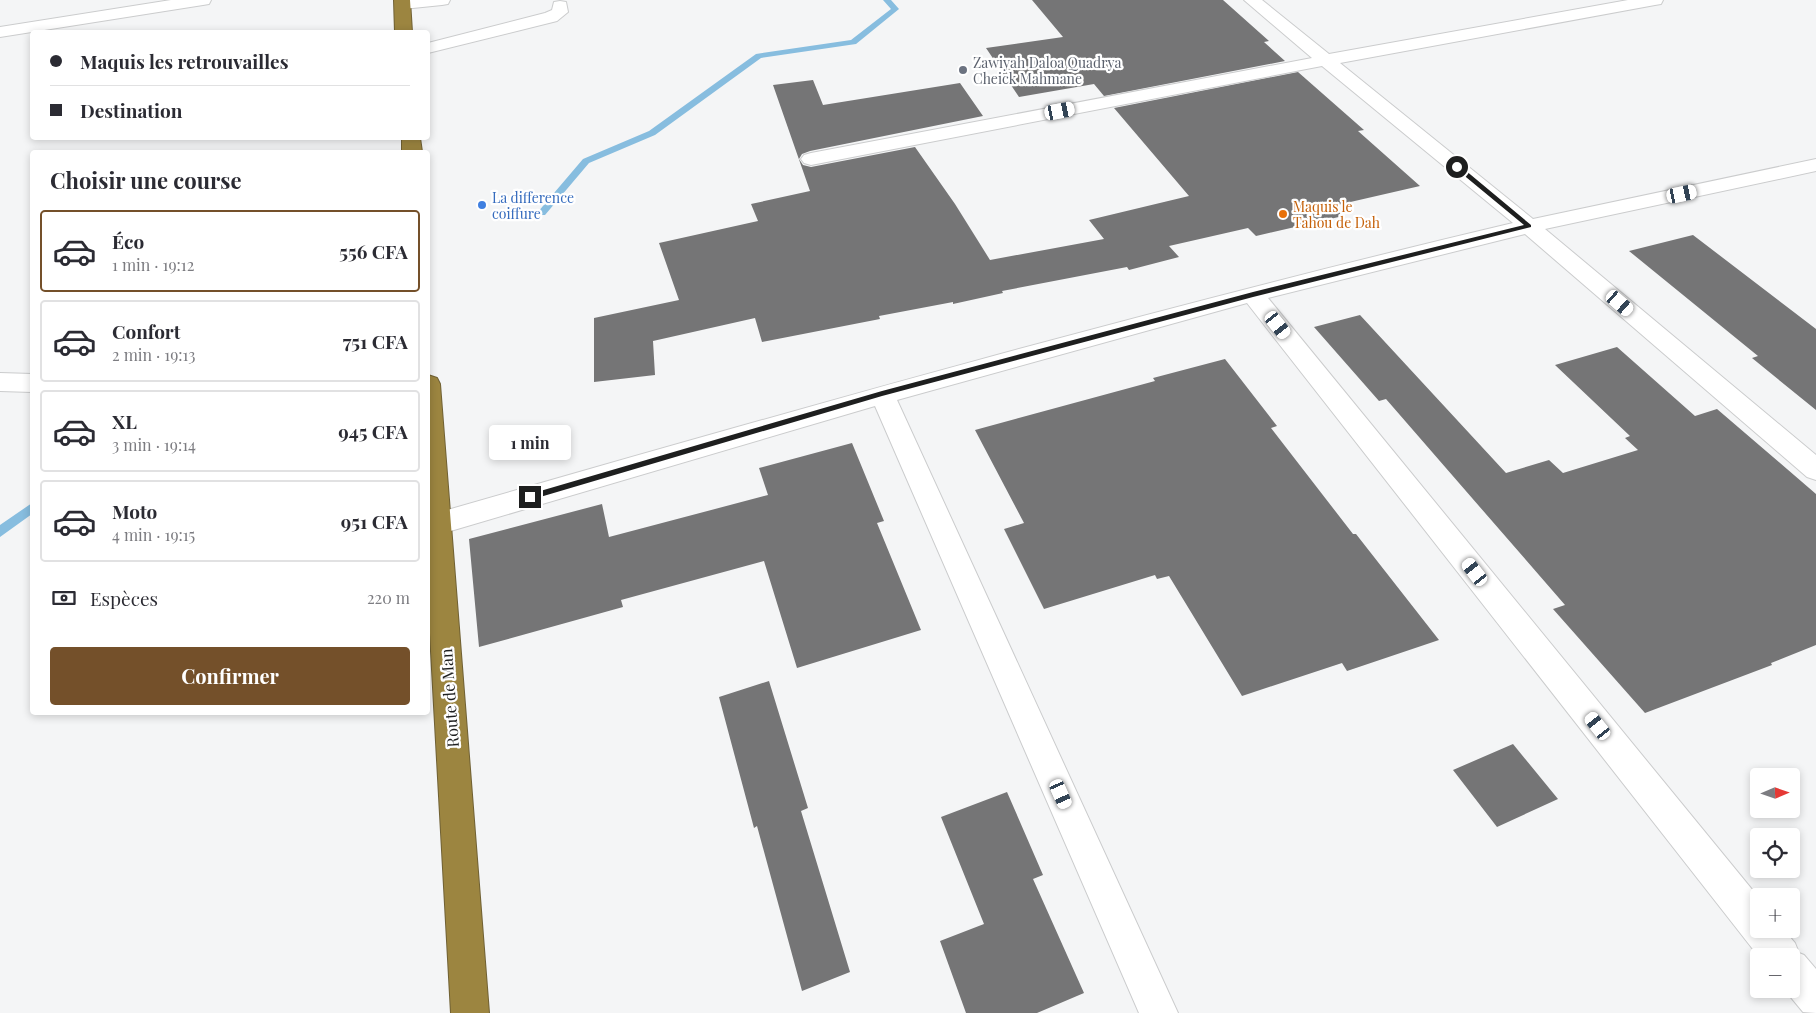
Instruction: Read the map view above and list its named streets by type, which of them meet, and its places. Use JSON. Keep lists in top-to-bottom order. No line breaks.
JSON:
{"streets":{"highway":["Route de Man"]},"places":["Zawiyah Daloa Quadrya Cheick Mahmane","La difference coiffure","Maquis le Tahou de Dah"],"north":"right","page":{"banner":["Maquis les retrouvailles","Destination"],"heading":"Choisir une course","list":[{"name":"Éco","note":"1 min · 19:12","value":"556 CFA"},{"name":"Confort","note":"2 min · 19:13","value":"751 CFA"},{"name":"XL","note":"3 min · 19:14","value":"945 CFA"},{"name":"Moto","note":"4 min · 19:15","value":"951 CFA"}],"bubble":"1 min","pay":["Espèces","220 m"],"buttons":"Confirmer","map_buttons":["+","−"]}}
